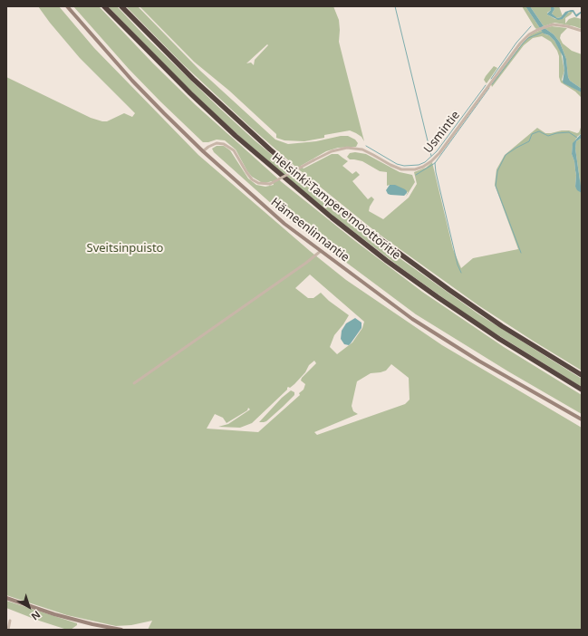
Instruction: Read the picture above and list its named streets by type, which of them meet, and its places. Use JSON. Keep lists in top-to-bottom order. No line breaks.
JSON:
{"streets":{"highway":["Helsinki-Tampere moottoritie"],"main road":["Hämeenlinnantie"],"street":["Usmintie"]},"crossings":[["Usmintie","Hämeenlinnantie"]],"parks":["Sveitsinpuisto"],"north":"bottom right"}
